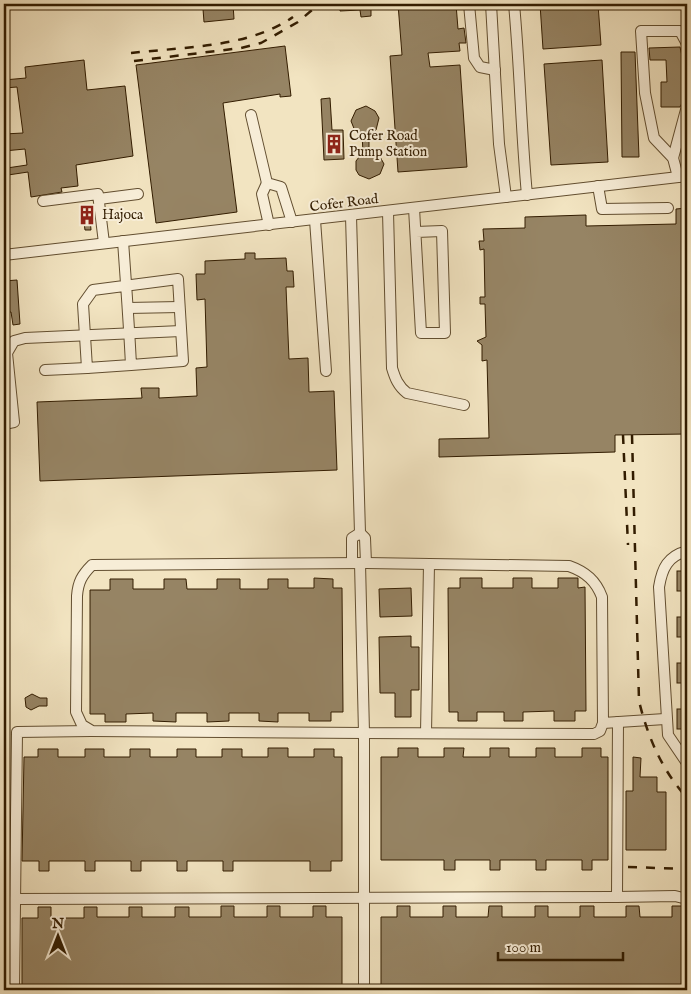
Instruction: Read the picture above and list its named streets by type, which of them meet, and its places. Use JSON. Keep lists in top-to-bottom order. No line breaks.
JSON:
{"streets":{"street":["Cofer Road"]},"places":{"building":["Cofer Road Pump Station","Hajoca"]},"scale_bar":"100 m","north":"top"}
